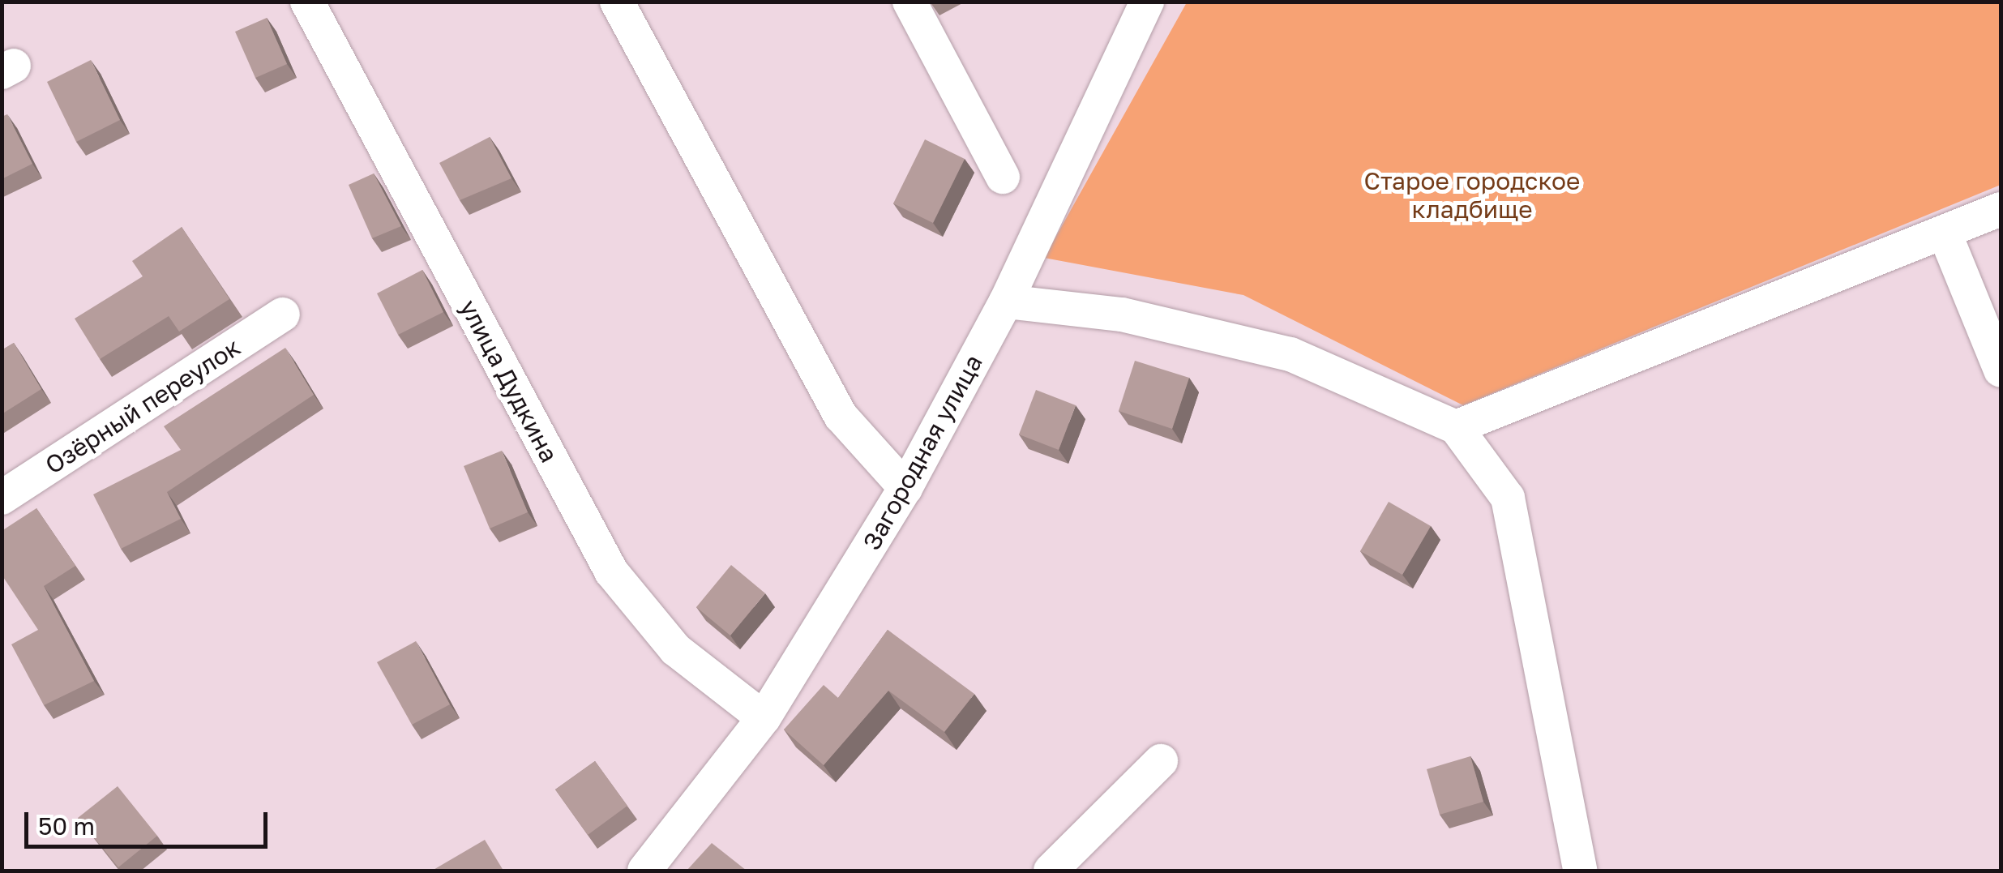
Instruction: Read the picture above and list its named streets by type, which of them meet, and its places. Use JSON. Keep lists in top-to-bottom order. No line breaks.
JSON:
{"streets":{"street":["улица Дудкина","Озёрный переулок","Загородная улица"]},"crossings":[["улица Дудкина","Загородная улица"]],"parks":["Старое городское кладбище"],"scale_bar":"50 m"}
